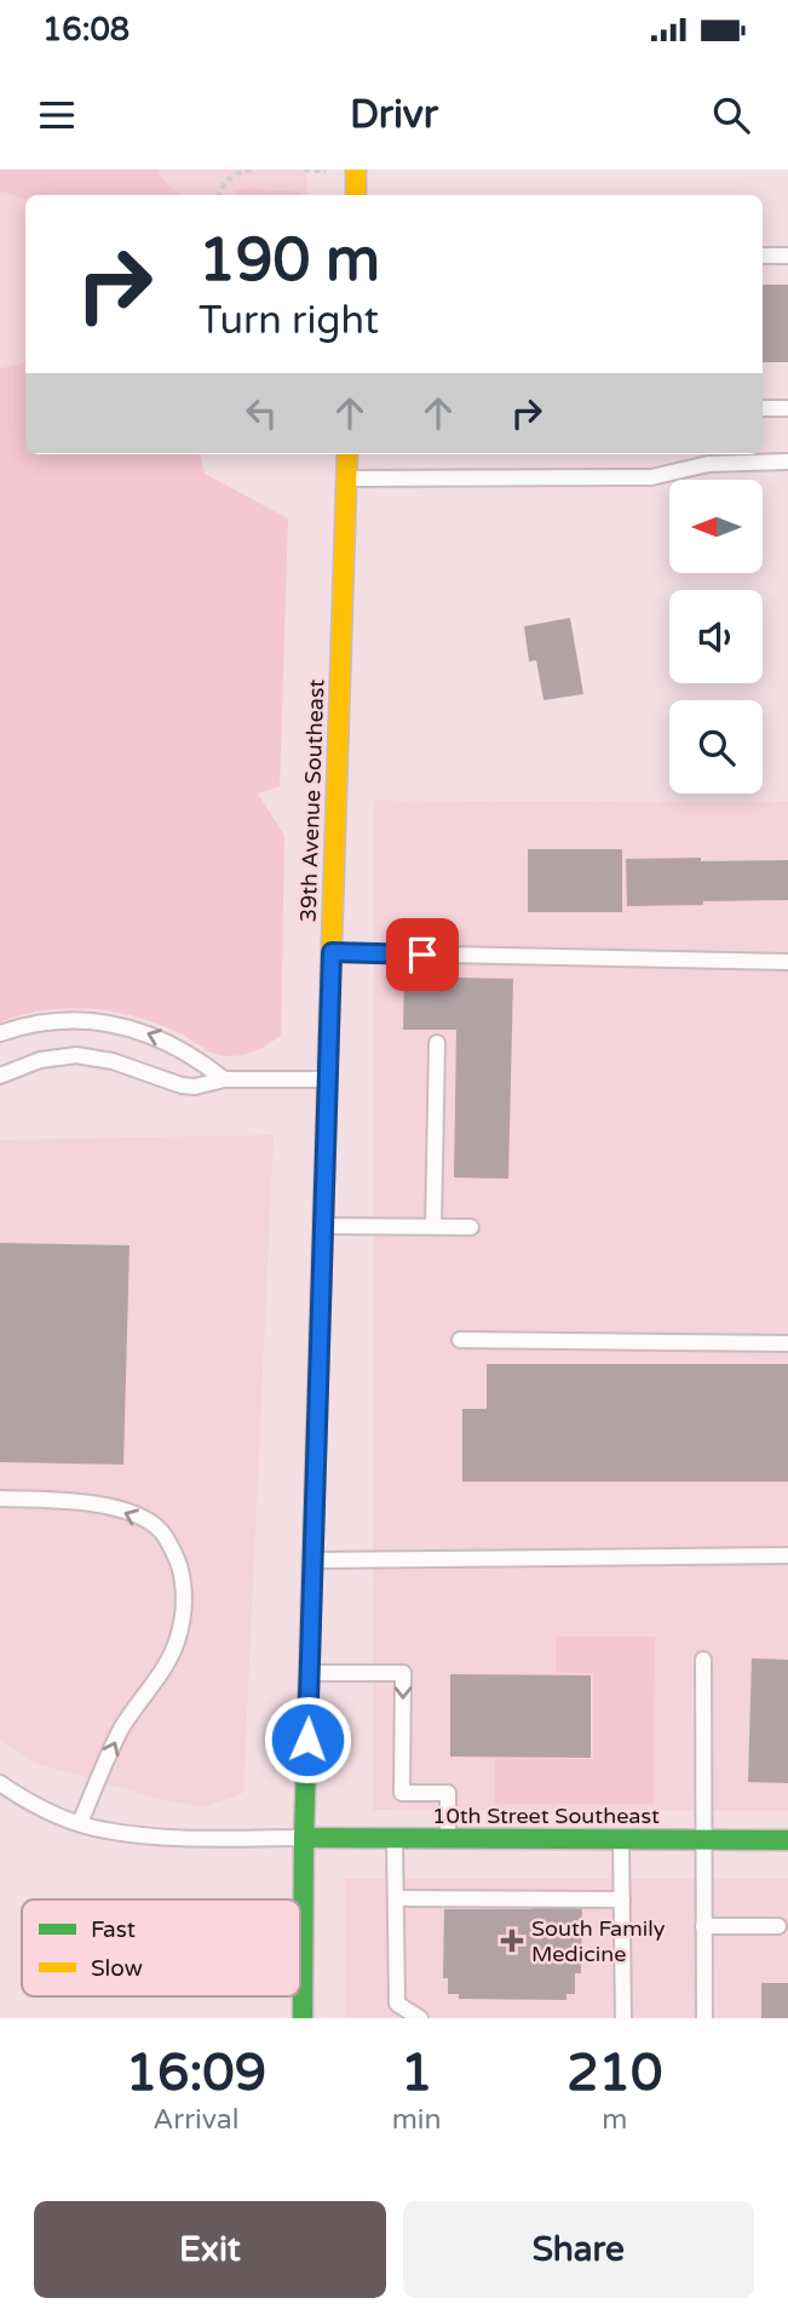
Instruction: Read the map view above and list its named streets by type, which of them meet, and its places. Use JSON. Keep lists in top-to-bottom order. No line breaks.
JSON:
{"streets":{"main road":["39th Avenue Southeast","10th Street Southeast"]},"crossings":[["39th Avenue Southeast","10th Street Southeast"]],"places":{"health":["South Family Medicine"]},"legend":["Fast","Slow"],"north":"left","page":{"status":"16:08","header":"Drivr","turn":["190 m","Turn right"],"eta":["16:09","Arrival","1","min","210","m"],"buttons":["Exit","Share"]}}
